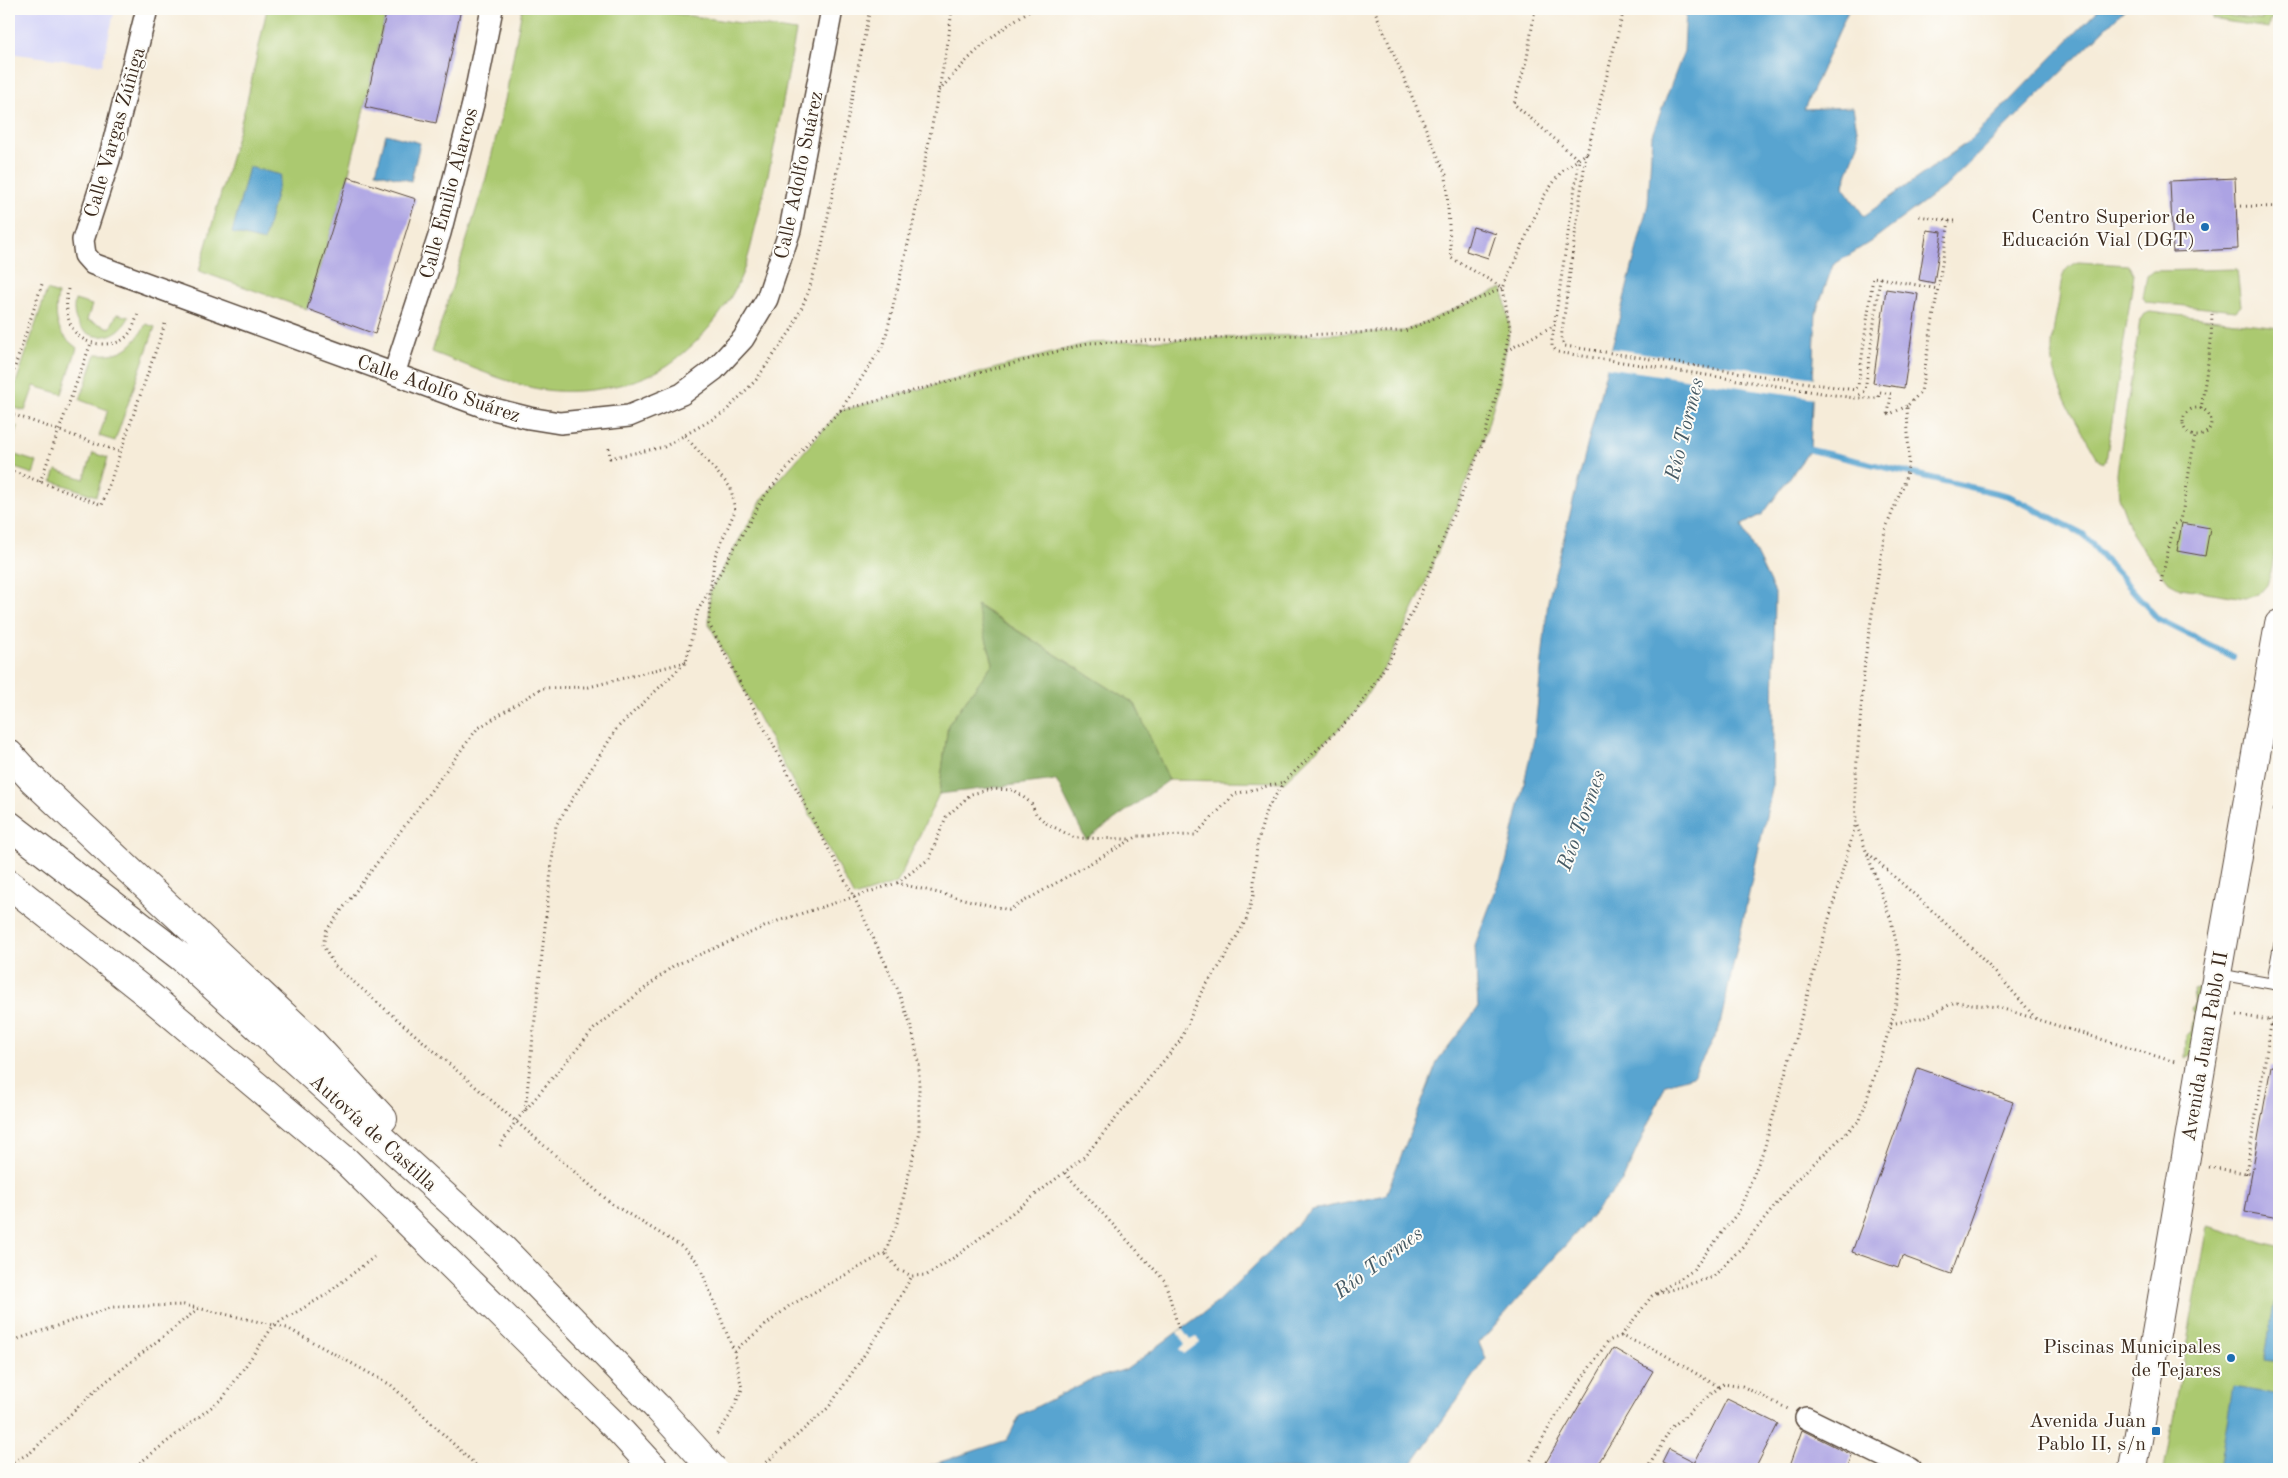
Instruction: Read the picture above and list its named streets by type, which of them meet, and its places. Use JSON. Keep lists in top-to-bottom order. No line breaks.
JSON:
{"streets":{"highway":["Avenida Juan Pablo II","Autovía de Castilla"],"street":["Calle Vargas Zúñiga","Calle Adolfo Suárez","Calle Emilio Alarcos"]},"crossings":[["Calle Vargas Zúñiga","Calle Adolfo Suárez"],["Calle Adolfo Suárez","Calle Emilio Alarcos"]],"water":["Río Tormes"],"places":{"other":["Centro Superior de Educación Vial (DGT)","Piscinas Municipales de Tejares"],"transit":["Avenida Juan Pablo II, s/n"]}}
